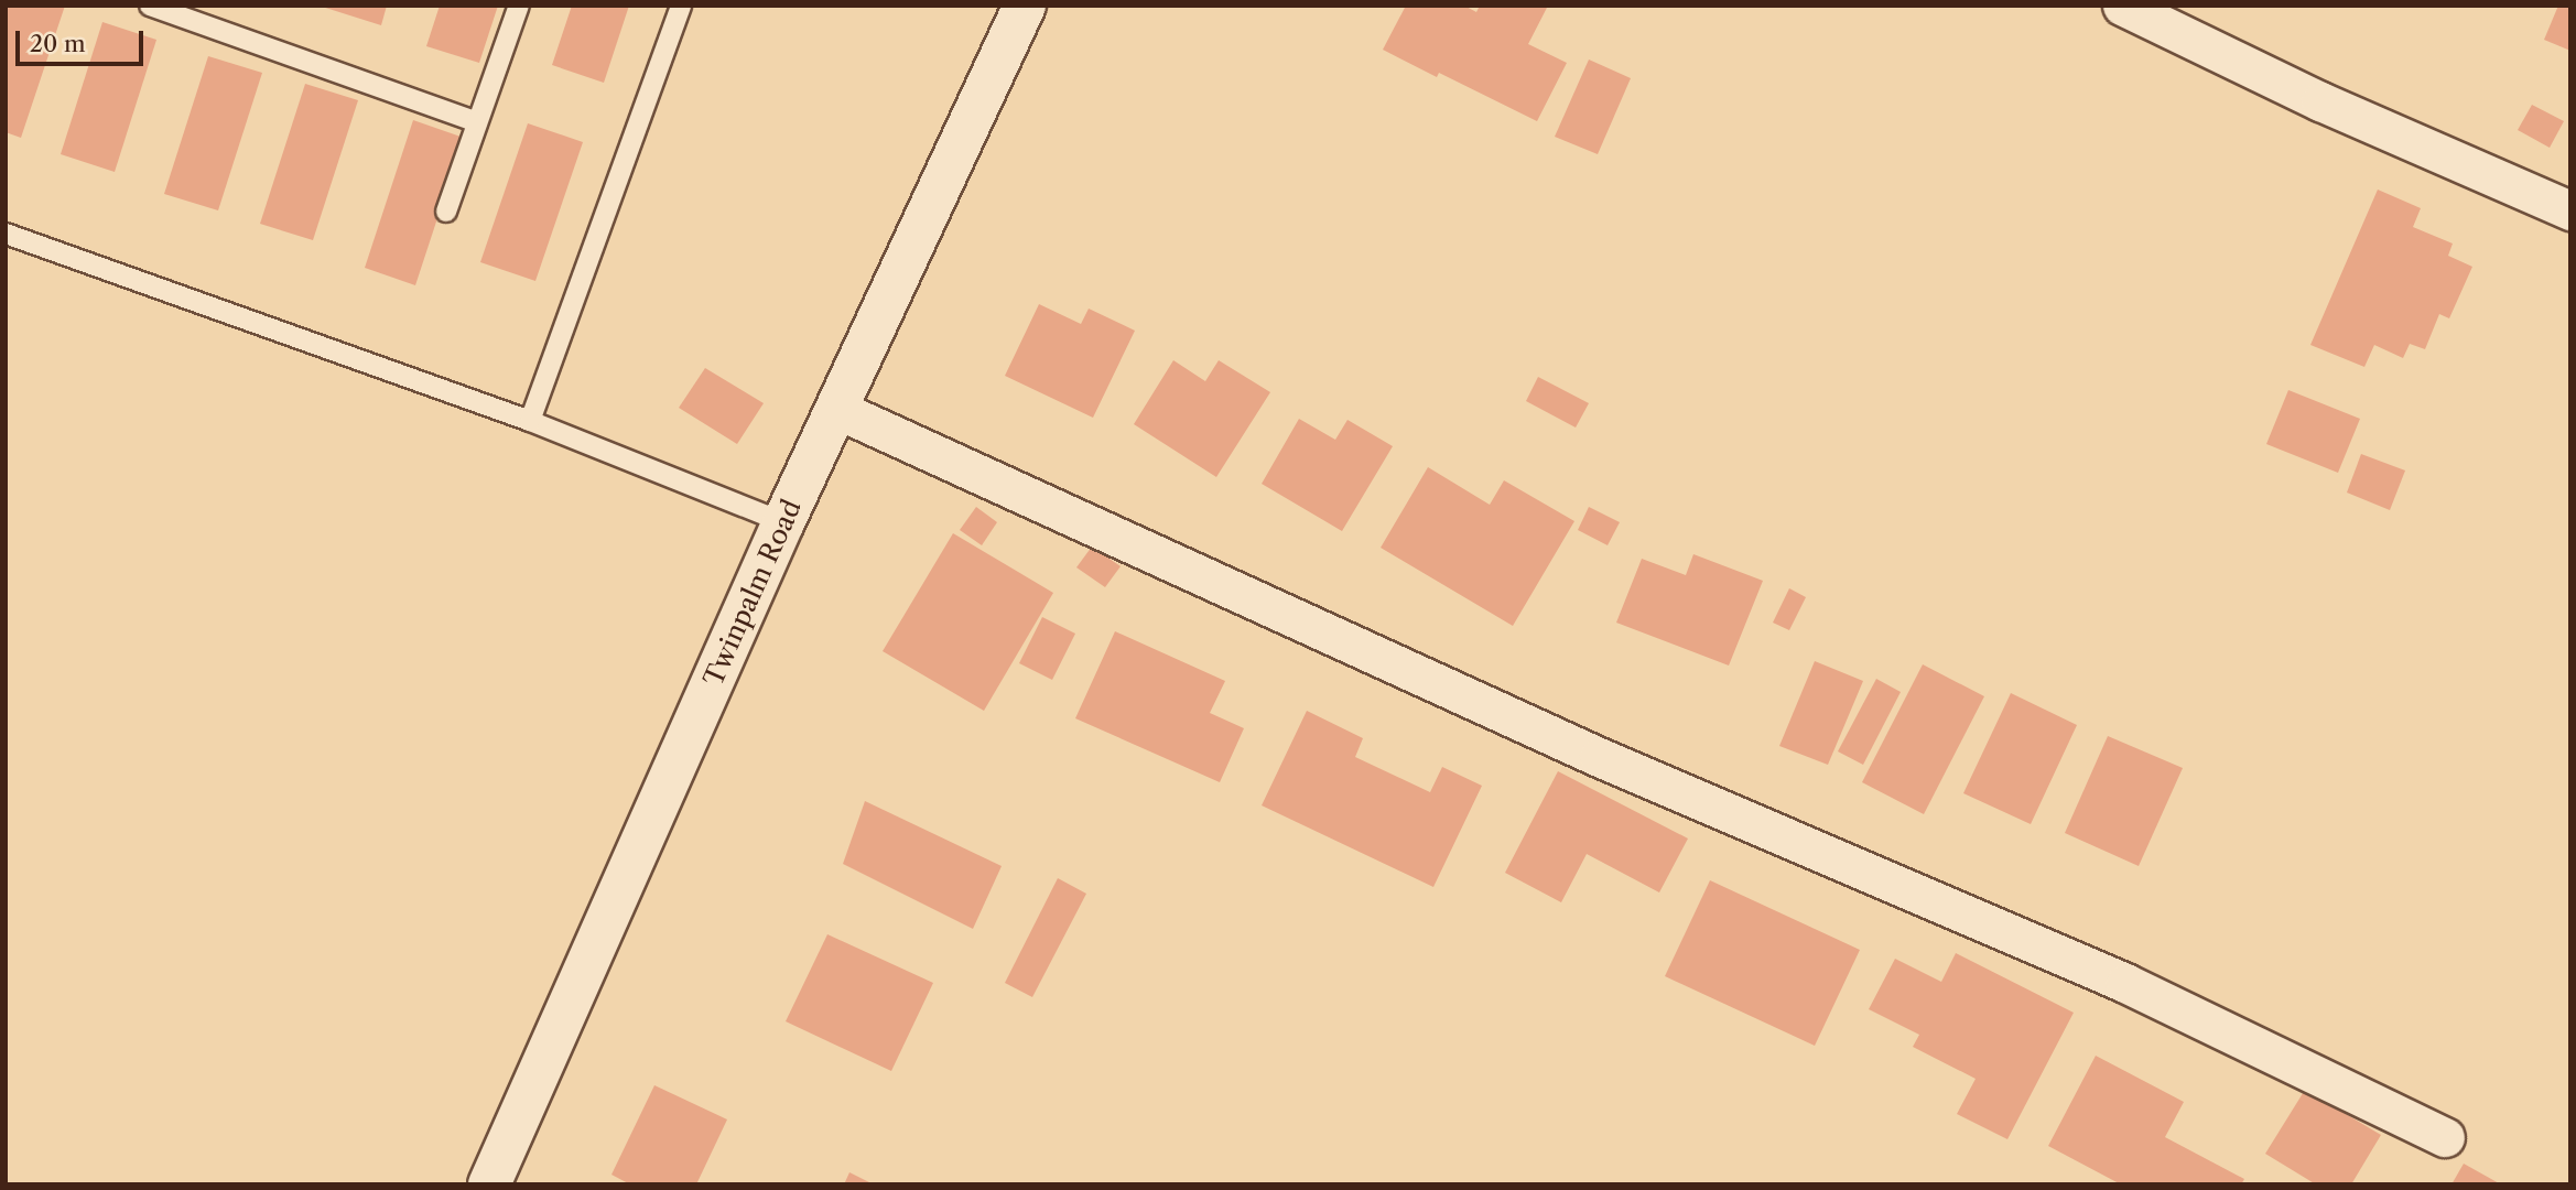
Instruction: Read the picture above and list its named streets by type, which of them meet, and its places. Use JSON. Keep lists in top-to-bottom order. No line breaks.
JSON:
{"streets":{"main road":["Twinpalm Road"]},"scale_bar":"20 m"}
